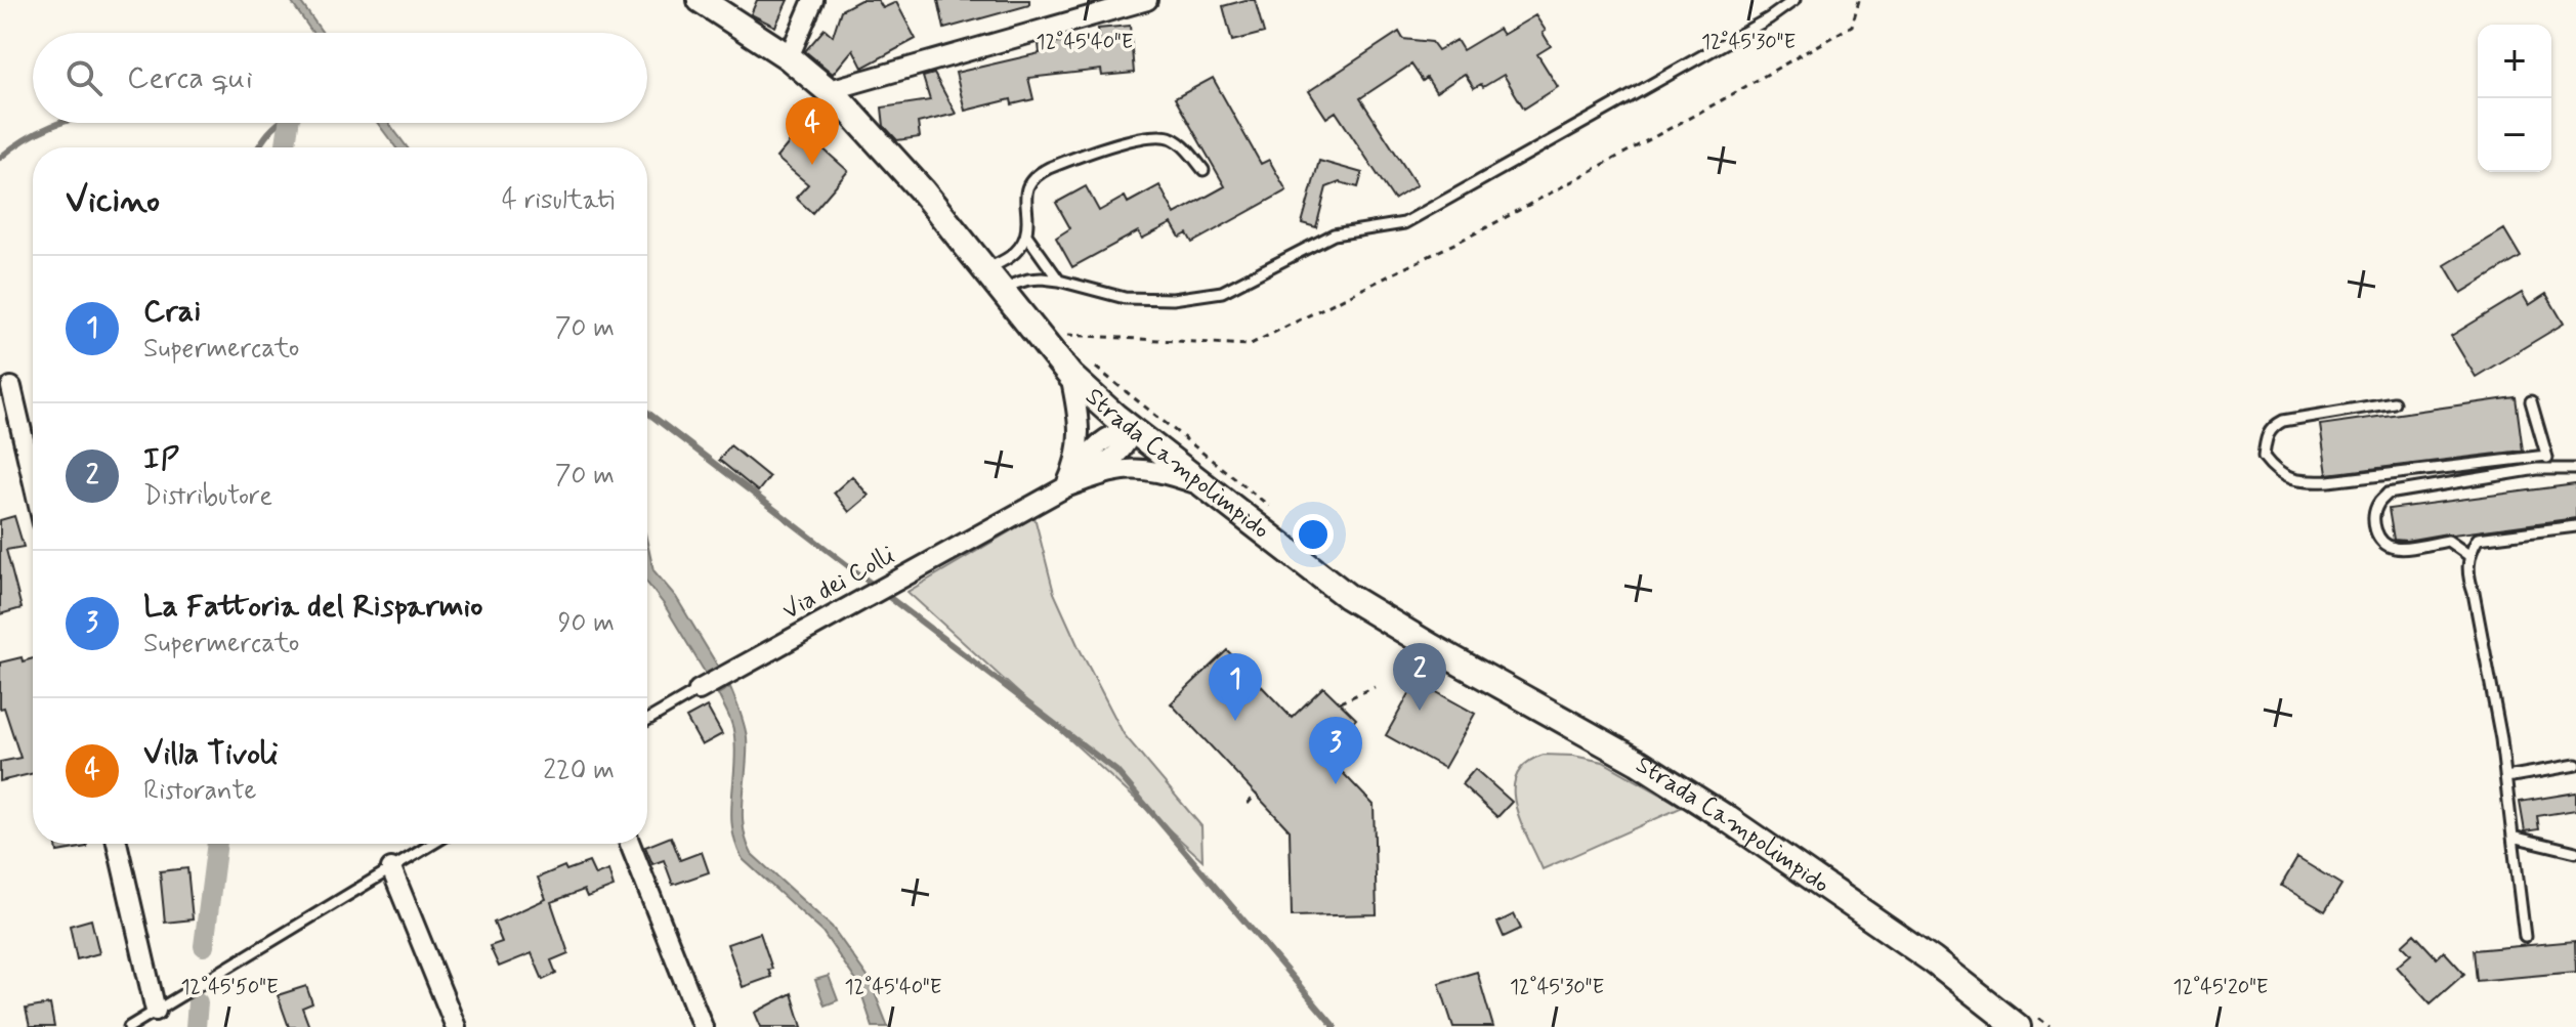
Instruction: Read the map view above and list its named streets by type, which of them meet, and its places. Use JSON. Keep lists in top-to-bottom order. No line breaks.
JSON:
{"streets":{"street":["Strada Campolimpido","Via dei Colli"]},"crossings":[["Strada Campolimpido","Via dei Colli"]],"page":{"map_buttons":["+","−"],"search":"Cerca qui","pins":["4","2","1","3"],"heading":["Vicino","4 risultati"],"list":[{"mark":"1","name":"Crai","note":"Supermercato","value":"70 m"},{"mark":"2","name":"IP","note":"Distributore","value":"70 m"},{"mark":"3","name":"La Fattoria del Risparmio","note":"Supermercato","value":"90 m"},{"mark":"4","name":"Villa Tivoli","note":"Ristorante","value":"220 m"}]},"coordinates":["12°45'40\"E","12°45'30\"E","12°45'50\"E","12°45'20\"E"]}
